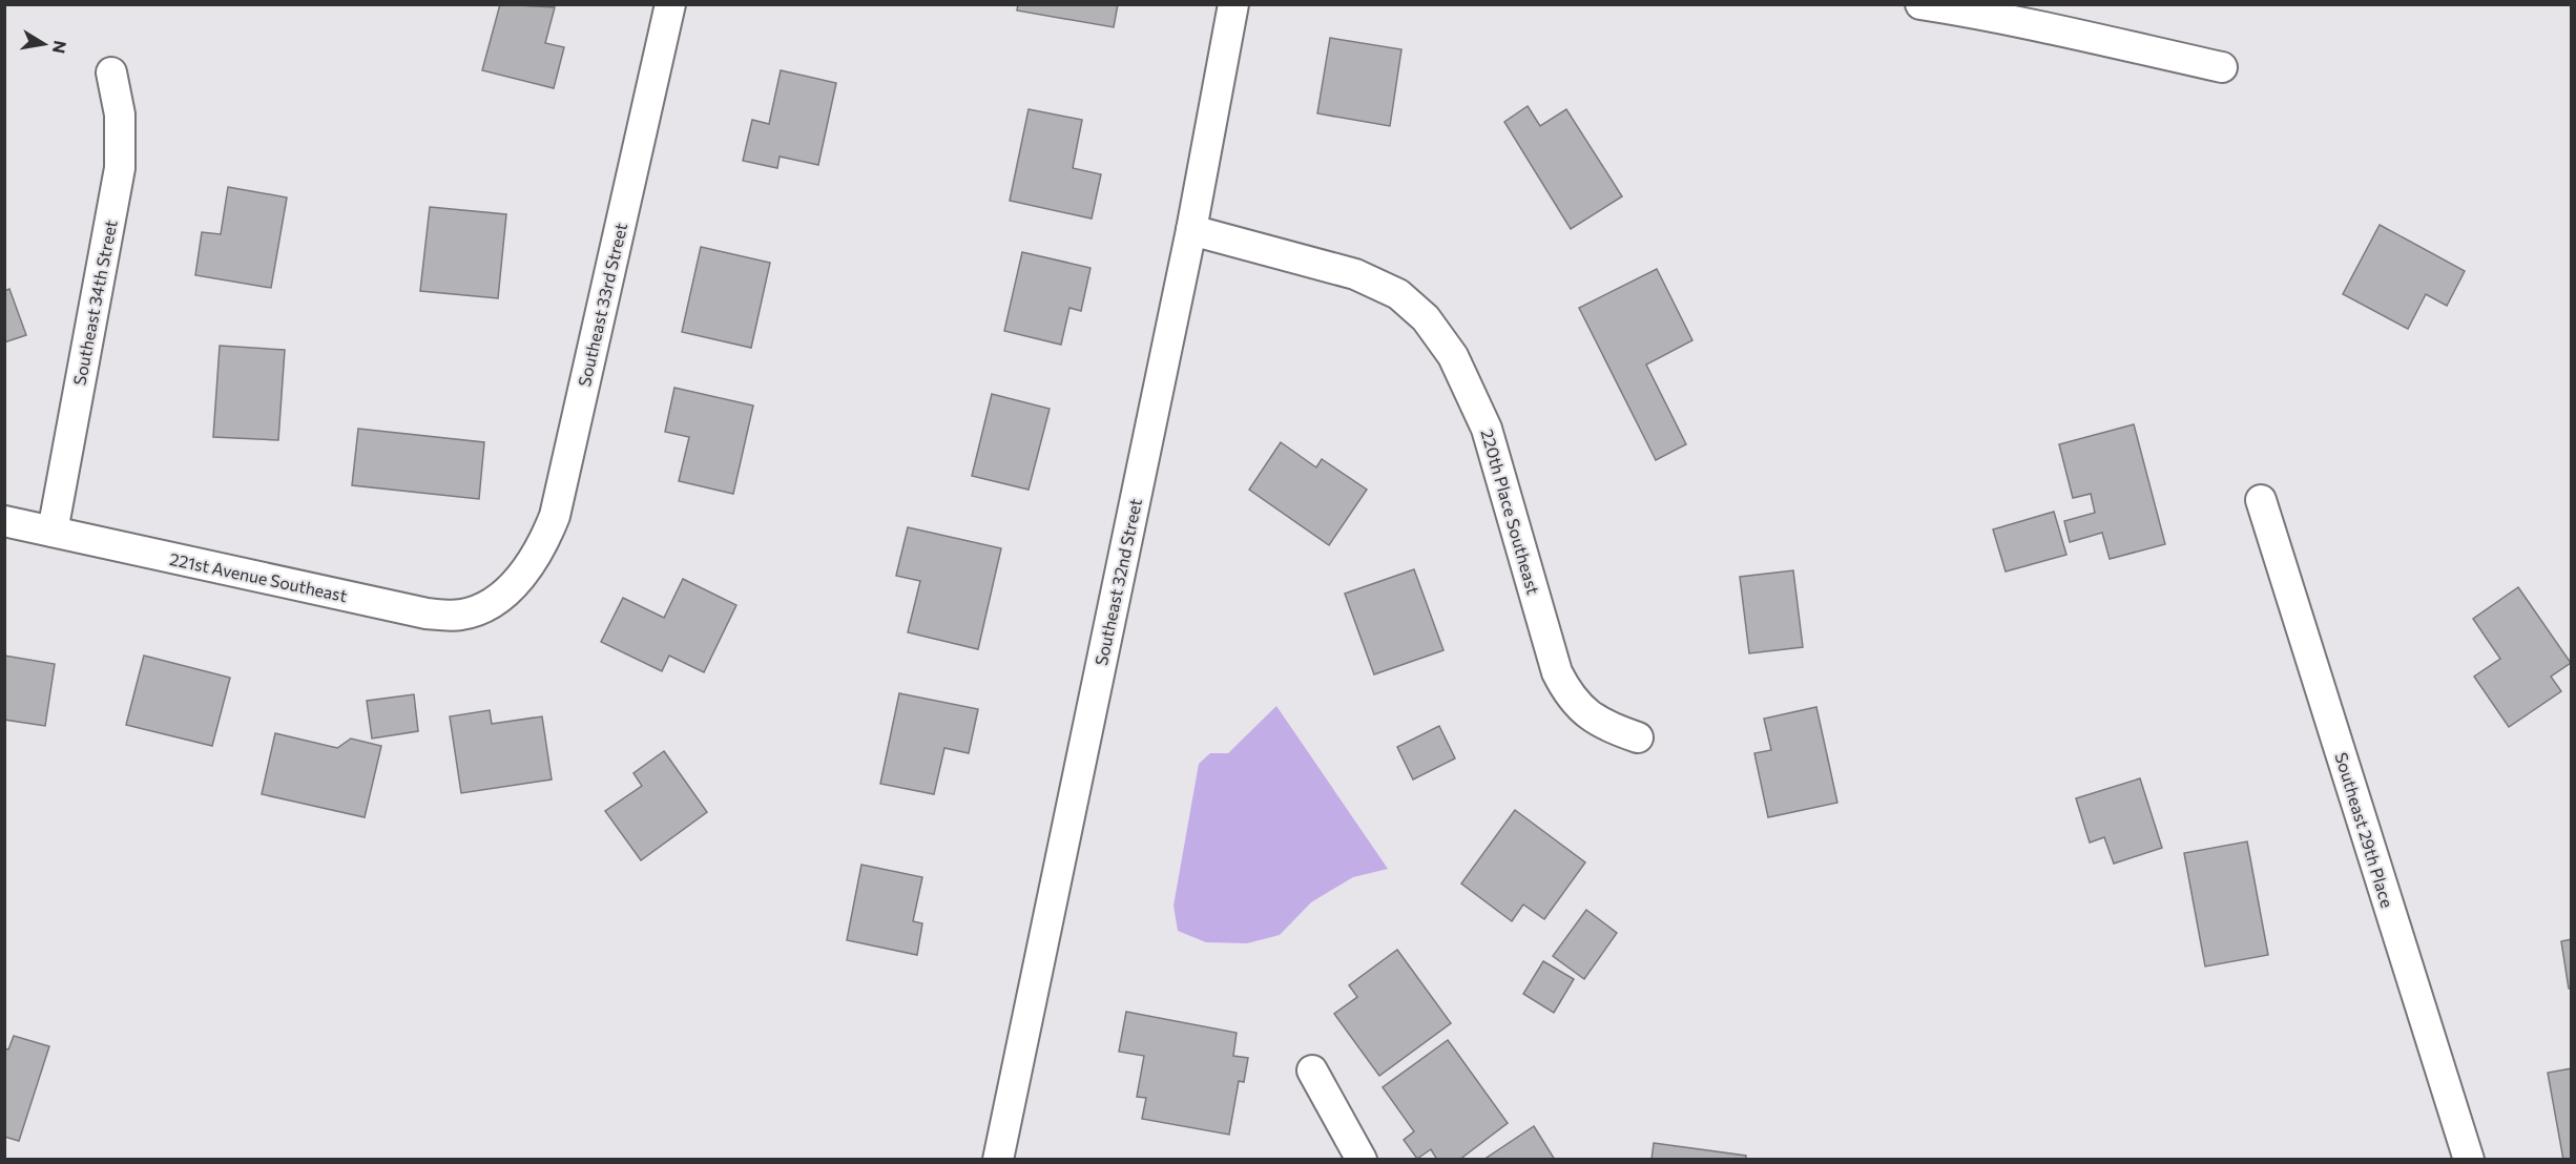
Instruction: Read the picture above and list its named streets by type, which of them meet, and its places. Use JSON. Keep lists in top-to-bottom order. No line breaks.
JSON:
{"streets":{"street":["Southeast 34th Street","Southeast 33rd Street","220th Place Southeast","221st Avenue Southeast","Southeast 32nd Street","Southeast 29th Place"]},"crossings":[["Southeast 34th Street","221st Avenue Southeast"],["Southeast 33rd Street","221st Avenue Southeast"],["220th Place Southeast","Southeast 32nd Street"]],"north":"right"}
